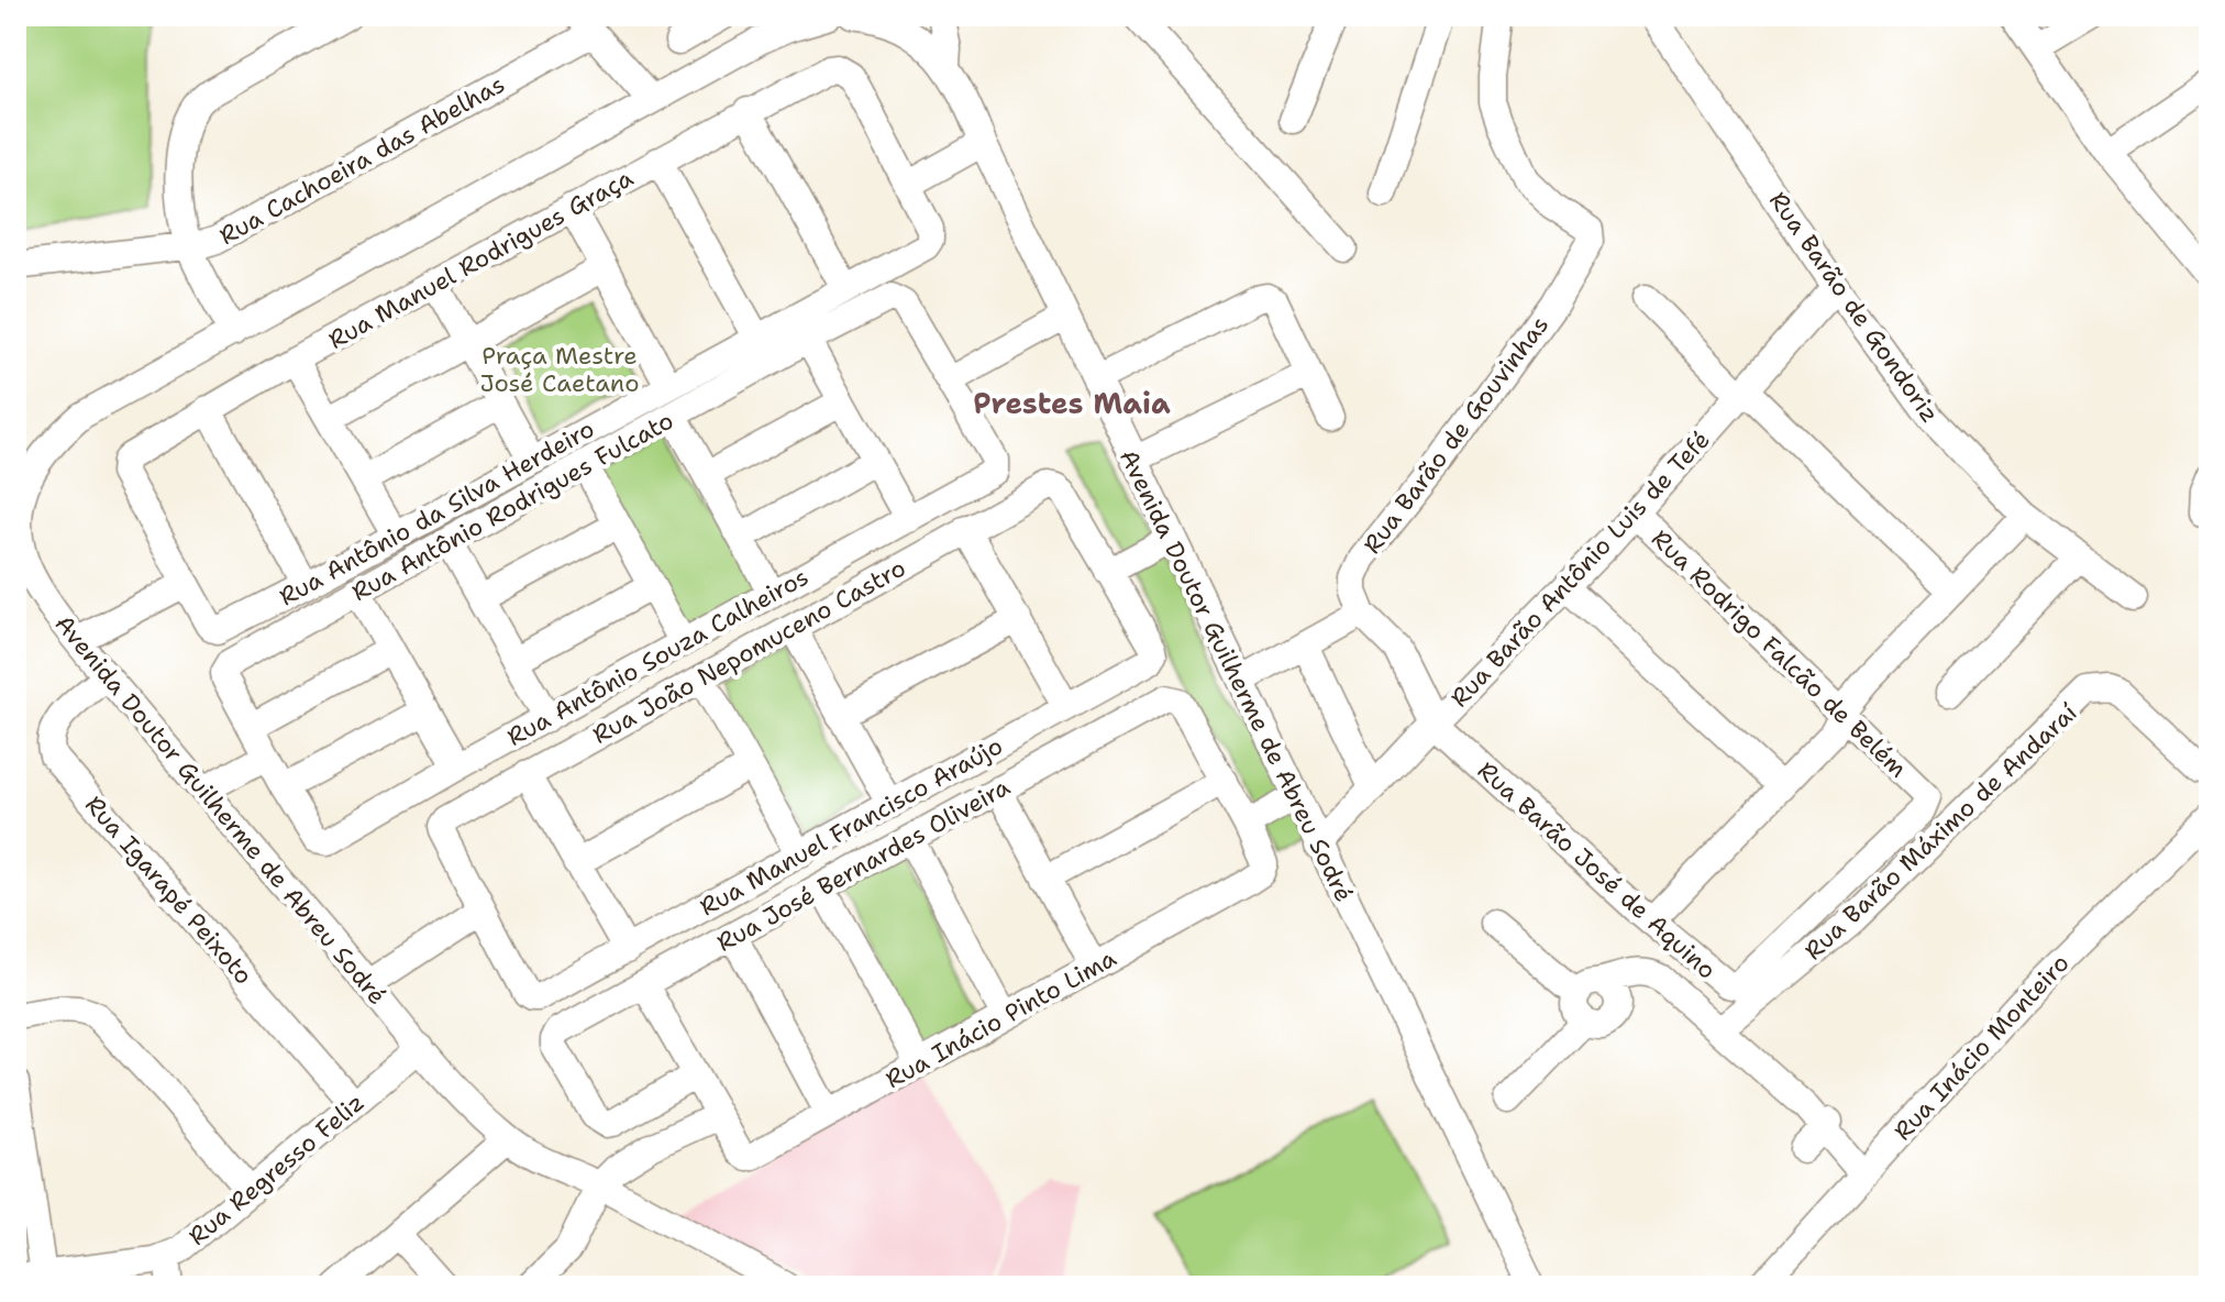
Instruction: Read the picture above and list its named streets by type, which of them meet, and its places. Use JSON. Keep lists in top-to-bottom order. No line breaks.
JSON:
{"streets":{"street":["Rua Cachoeira das Abelhas","Rua Manuel Rodrigues Graça","Rua Barão de Gondoriz","Rua Barão de Gouvinhas","Rua Antônio Rodrigues Fulcato","Rua Antônio da Silva Herdeiro","Rua Barão Antônio Luis de Tefé","Rua João Nepomuceno Castro","Rua Rodrigo Falcão de Belém","Rua Antônio Souza Calheiros","Avenida Doutor Guilherme de Abreu Sodré","Rua Manuel Francisco Araújo","Rua Barão Máximo de Andaraí","Rua José Bernardes Oliveira","Rua Barão José de Aquino","Rua Igarapé Peixoto","Rua Inácio Pinto Lima","Rua Inácio Monteiro","Rua Regresso Feliz"]},"crossings":[["Rua Manuel Rodrigues Graça","Rua Antônio da Silva Herdeiro"],["Rua Barão de Gondoriz","Rua Barão Antônio Luis de Tefé"],["Rua Barão de Gouvinhas","Rua Barão José de Aquino"],["Rua Antônio Rodrigues Fulcato","Rua Antônio Souza Calheiros"],["Rua Barão Antônio Luis de Tefé","Rua Rodrigo Falcão de Belém"],["Rua Barão Antônio Luis de Tefé","Avenida Doutor Guilherme de Abreu Sodré"],["Rua Barão Antônio Luis de Tefé","Rua Barão José de Aquino"],["Rua João Nepomuceno Castro","Rua Manuel Francisco Araújo"],["Rua Rodrigo Falcão de Belém","Rua Barão José de Aquino"],["Avenida Doutor Guilherme de Abreu Sodré","Rua Igarapé Peixoto"],["Avenida Doutor Guilherme de Abreu Sodré","Rua Regresso Feliz"],["Rua Igarapé Peixoto","Rua Regresso Feliz"]],"districts":["Prestes Maia"],"parks":["Praça Mestre José Caetano"]}
